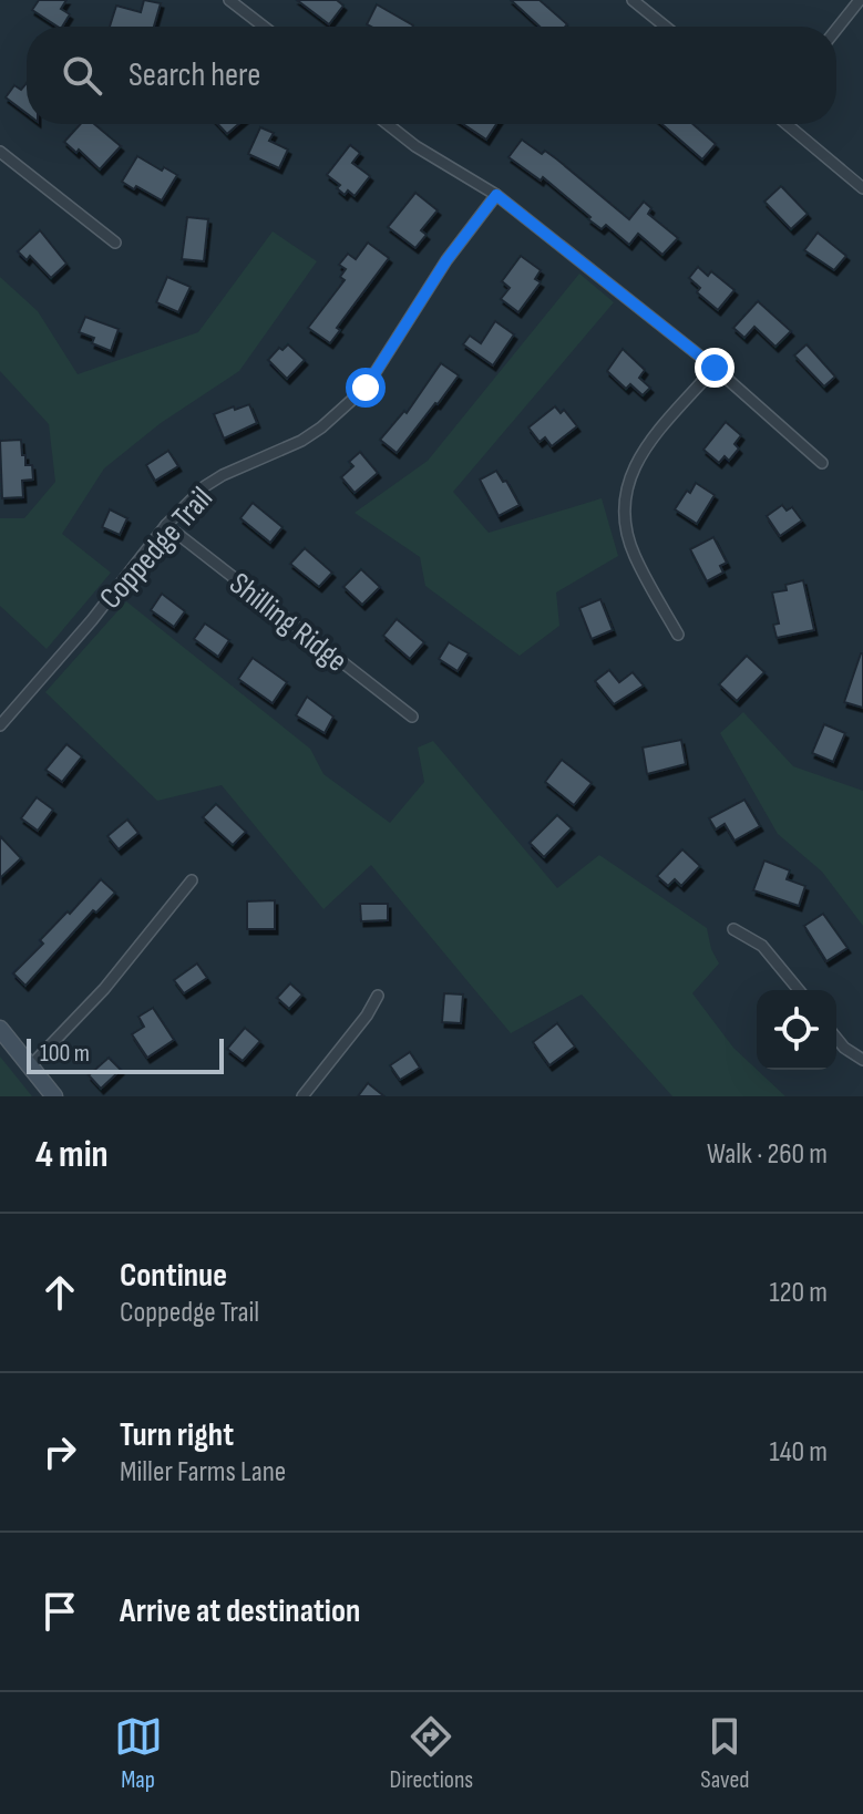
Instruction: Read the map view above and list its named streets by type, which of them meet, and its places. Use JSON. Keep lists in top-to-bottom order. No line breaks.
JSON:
{"streets":{"street":["Coppedge Trail","Shilling Ridge"]},"crossings":[["Coppedge Trail","Shilling Ridge"]],"scale_bar":"100 m","page":{"search":"Search here","scale":"100 m","heading":["4 min","Walk · 260 m"],"list":[["Continue","Coppedge Trail","120 m"],["Turn right","Miller Farms Lane","140 m"],"Arrive at destination"],"nav":["Map","Directions","Saved"]}}
